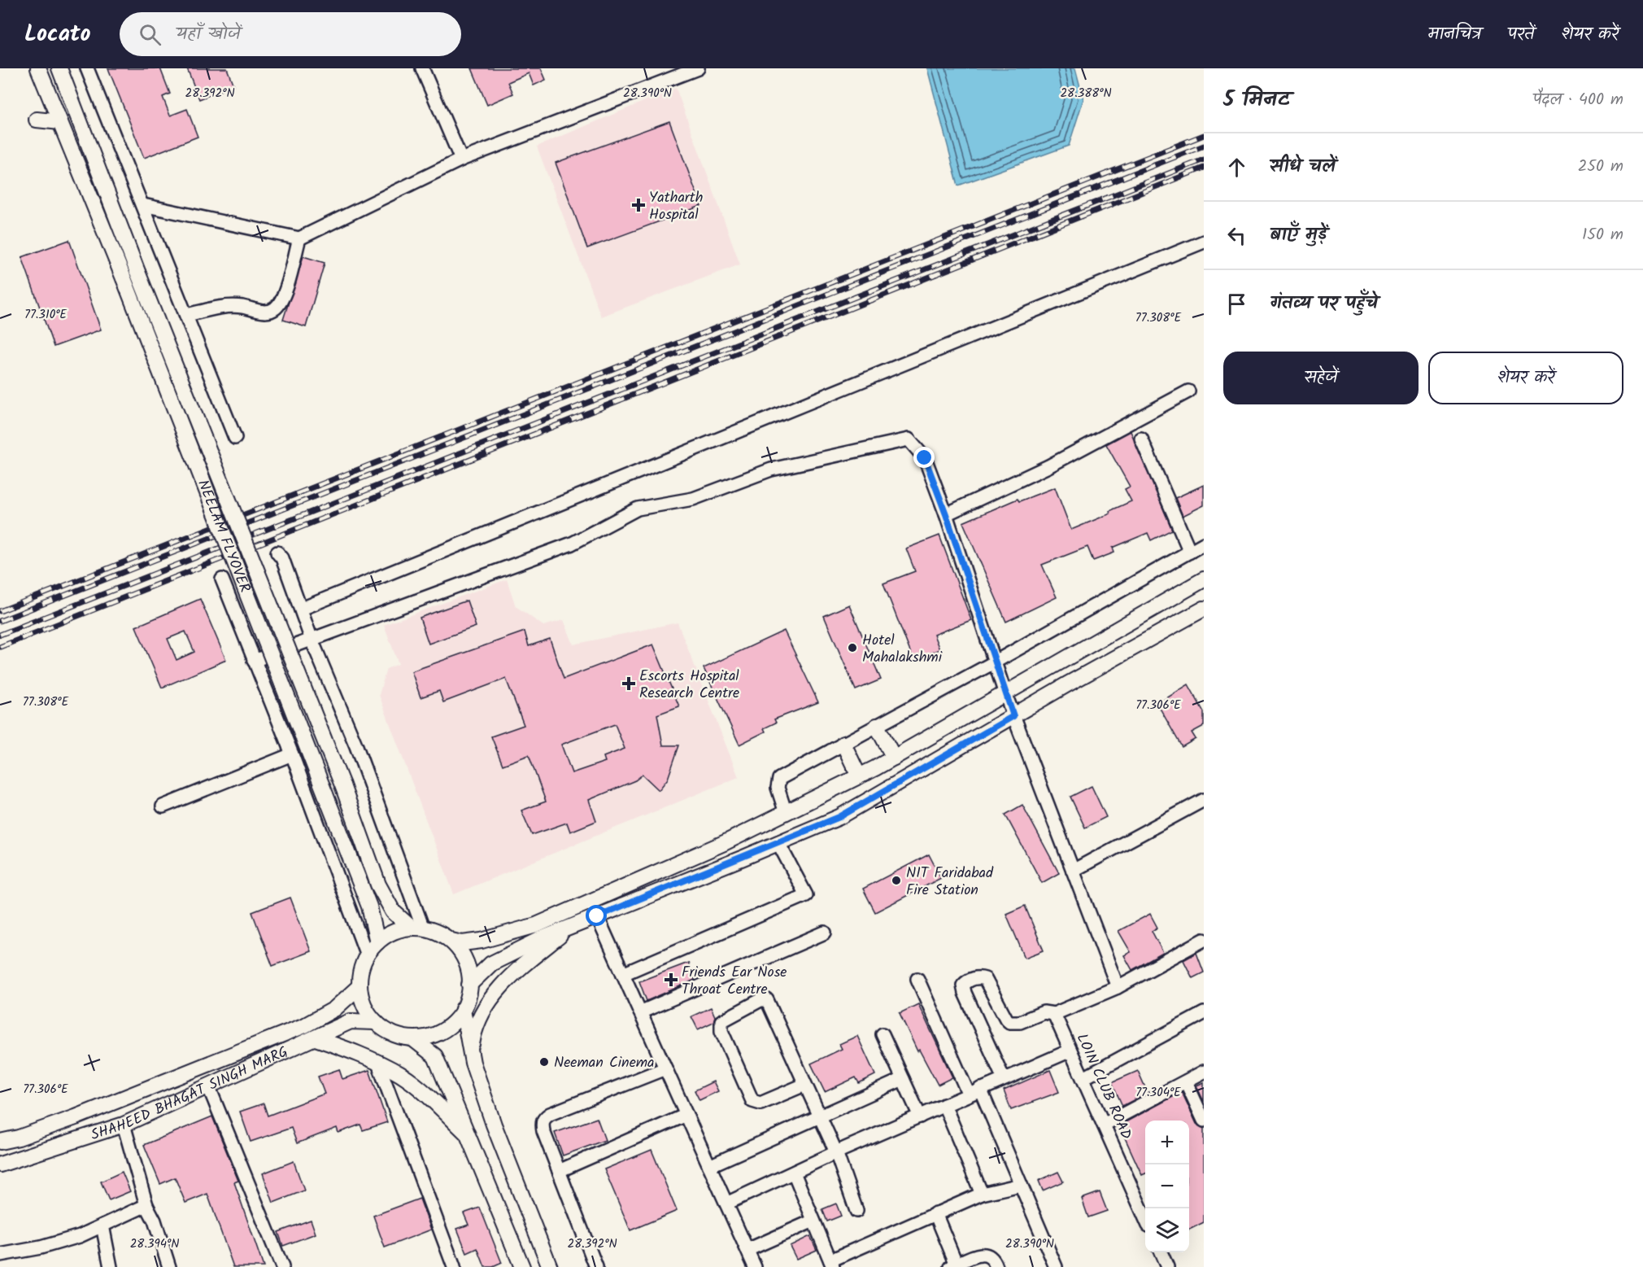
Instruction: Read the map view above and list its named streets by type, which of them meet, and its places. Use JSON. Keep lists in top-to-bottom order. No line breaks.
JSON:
{"streets":{"street":["NEELAM FLYOVER","LOIN CLUB ROAD","SHAHEED BHAGAT SINGH MARG"]},"crossings":[["NEELAM FLYOVER","SHAHEED BHAGAT SINGH MARG"]],"places":{"health":["Yatharth Hospital","Escorts Hospital Research Centre","Friends Ear Nose Throat Centre"],"other":["Hotel Mahalakshmi","NIT Faridabad Fire Station","Neeman Cinema"]},"page":{"header":"Locato","search":"यहाँ खोजें","nav":["मानचित्र","परतें","शेयर करें"],"heading":["5 मिनट","पैदल · 400 m"],"list":[["सीधे चलें","250 m"],["बाएँ मुड़ें","150 m"],"गंतव्य पर पहुँचे"],"buttons":["सहेजें","शेयर करें"],"map_buttons":["+","−"]},"coordinates":["28.392°N","28.390°N","28.388°N","77.310°E","77.308°E","77.306°E","77.304°E","28.394°N"]}
